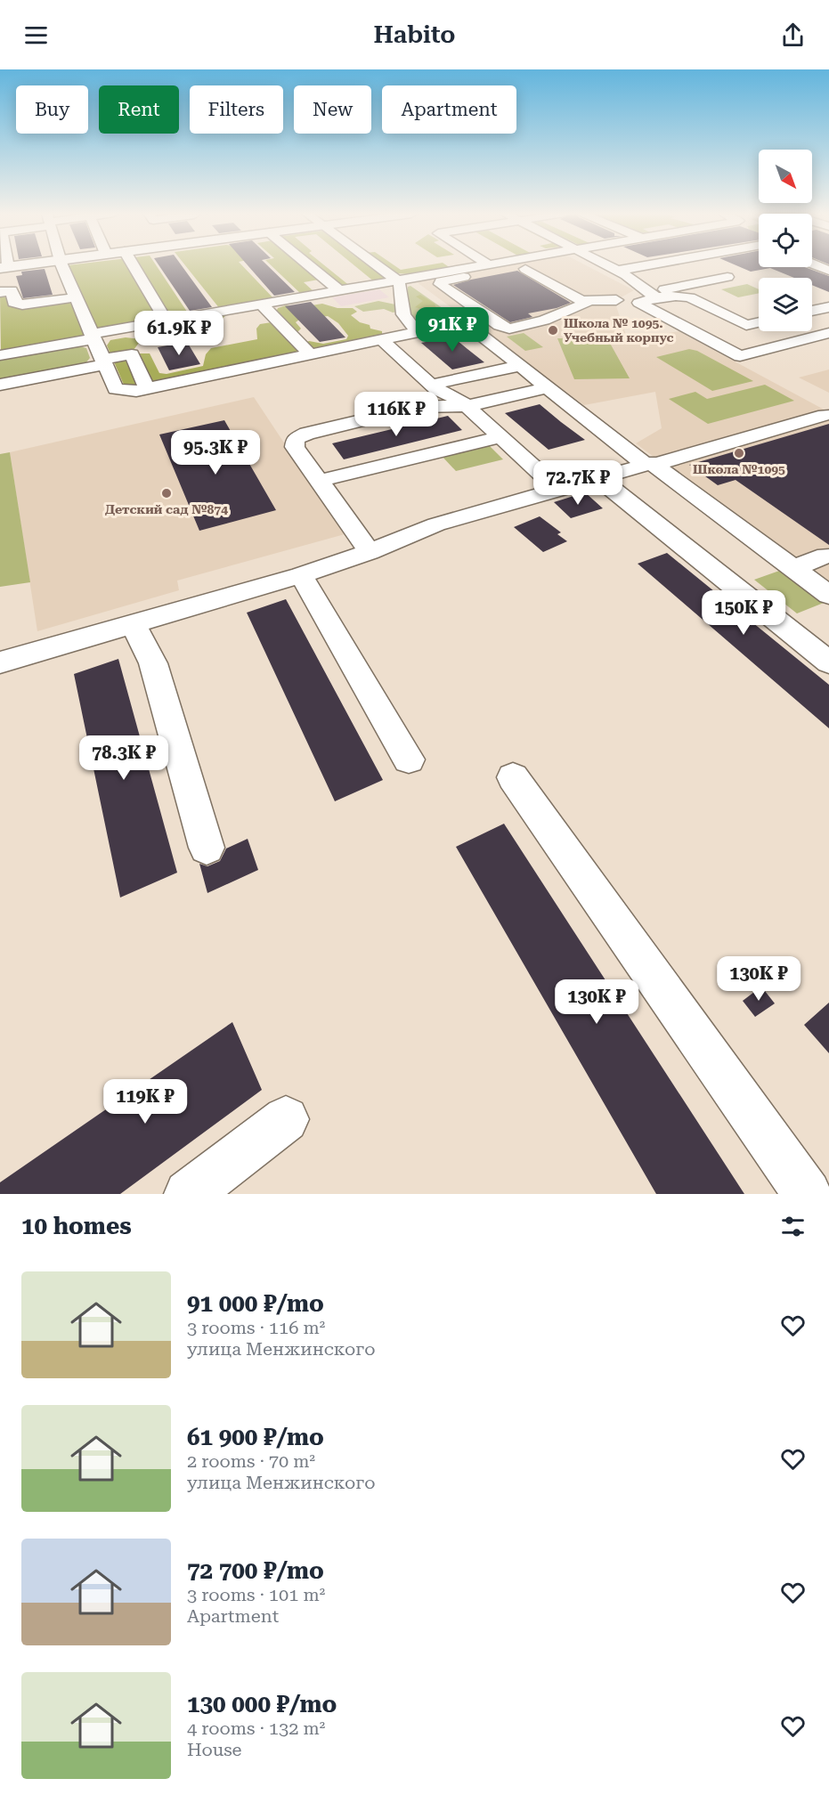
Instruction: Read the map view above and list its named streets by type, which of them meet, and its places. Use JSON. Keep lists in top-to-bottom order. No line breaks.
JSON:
{"places":["Школа № 1095. Учебный корпус","Школа №1095","Детский сад №874"],"north":"bottom right","page":{"header":"Habito","chip":["Buy","Rent","Filters","New","Apartment"],"price":["91K ₽","61.9K ₽","116K ₽","95.3K ₽","72.7K ₽","150K ₽","78.3K ₽","130K ₽","130K ₽","119K ₽"],"heading":"10 homes","list":[{"name":"91 000 ₽/mo","note":"3 rooms · 116 m² · улица Менжинского"},{"name":"61 900 ₽/mo","note":"2 rooms · 70 m² · улица Менжинского"},{"name":"72 700 ₽/mo","note":"3 rooms · 101 m² · Apartment"},{"name":"130 000 ₽/mo","note":"4 rooms · 132 m² · House"}]}}
